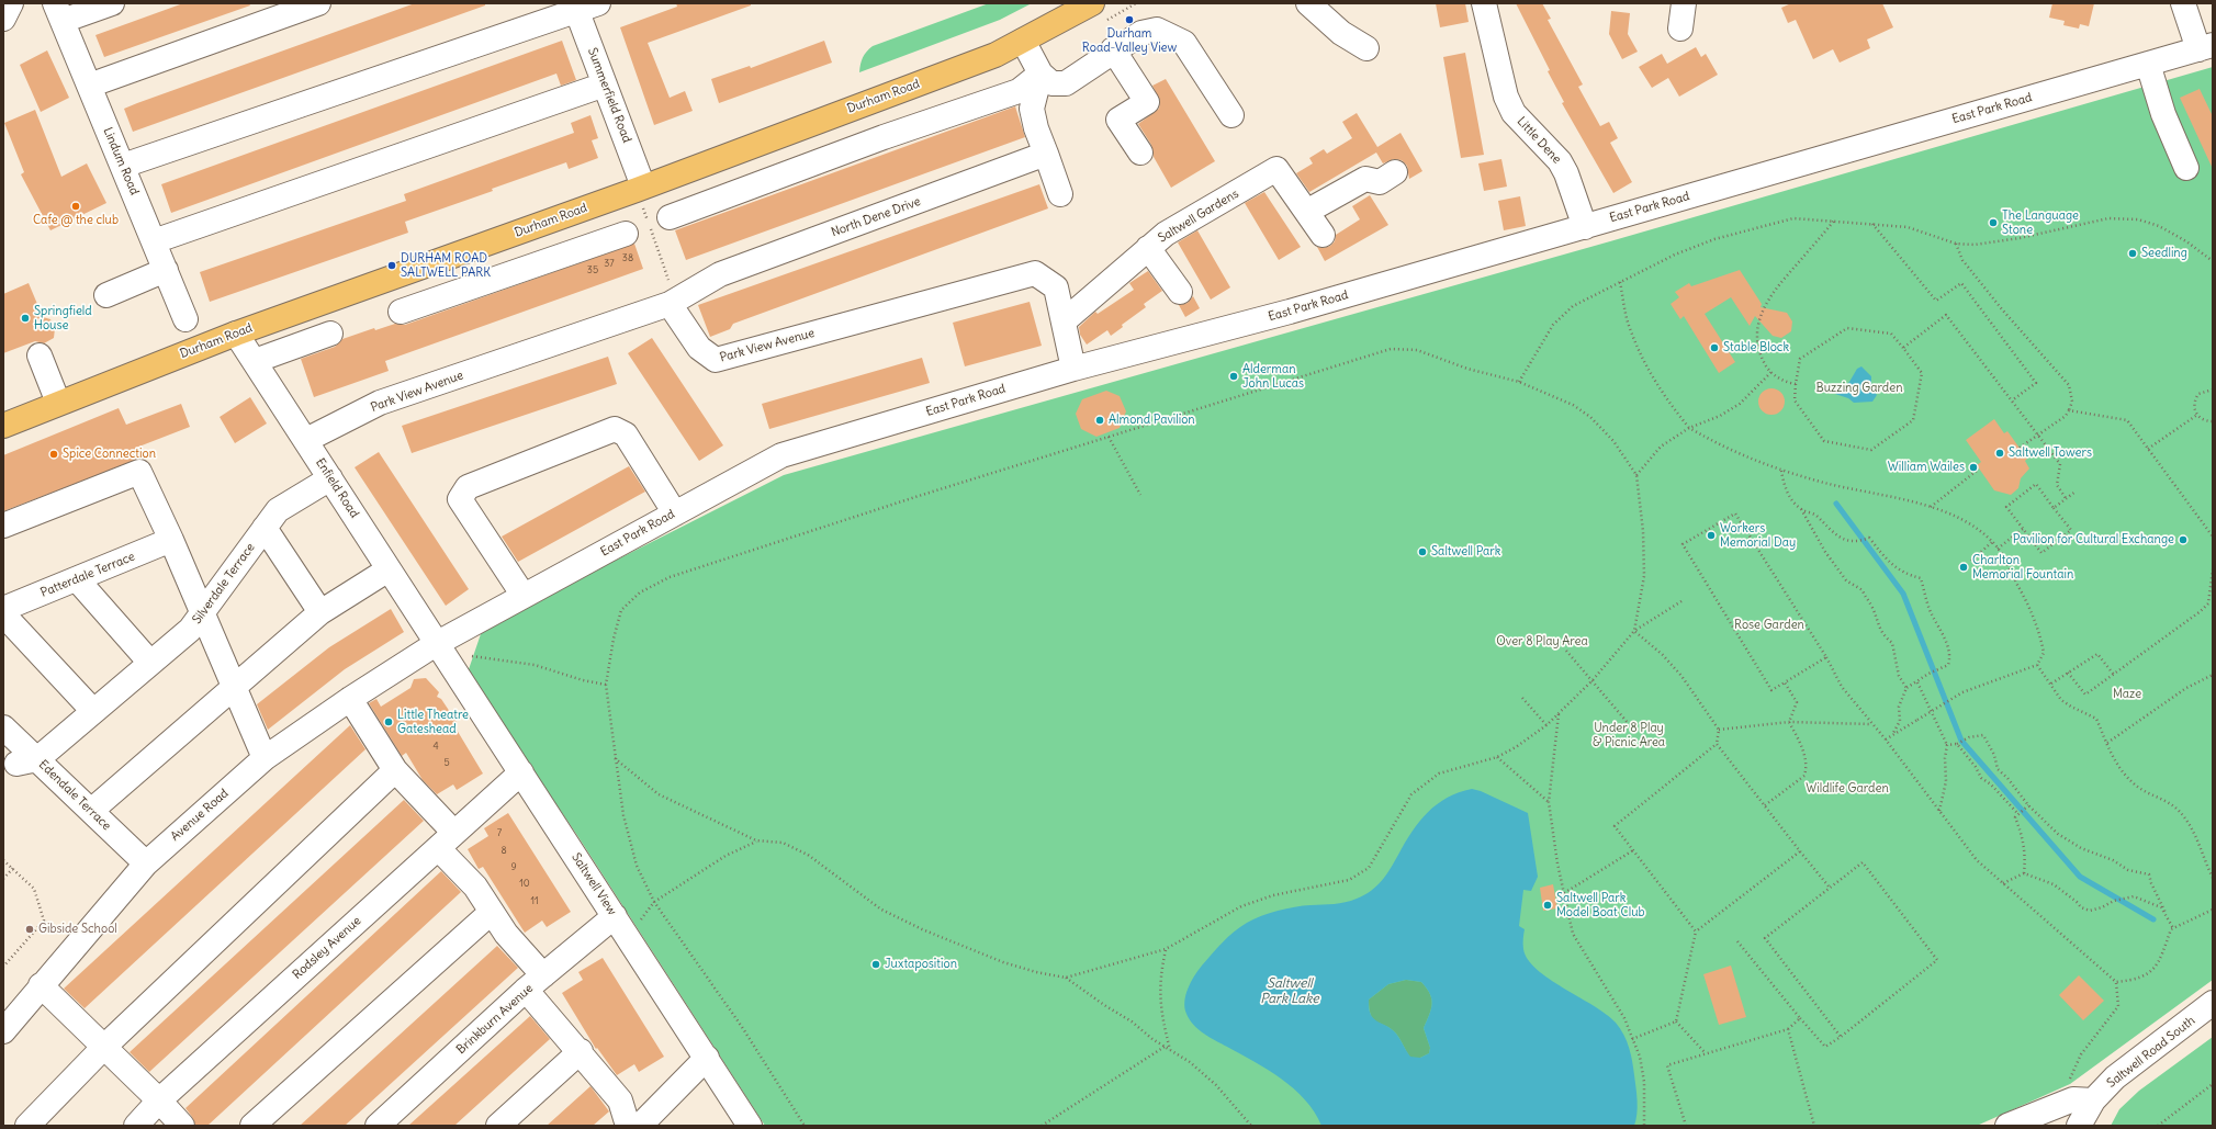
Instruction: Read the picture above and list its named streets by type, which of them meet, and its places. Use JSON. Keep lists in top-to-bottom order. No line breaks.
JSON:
{"streets":{"main road":["Durham Road"],"street":["Summerfield Road","East Park Road","Little Dene","Lindum Road","Saltwell Gardens","North Dene Drive","Park View Avenue","Enfield Road","Patterdale Terrace","Silverdale Terrace","Edendale Terrace","Avenue Road","Saltwell View","Rodsley Avenue","Brinkburn Avenue","Saltwell Road South"]},"crossings":[["Summerfield Road","Durham Road"],["Durham Road","Enfield Road"],["East Park Road","Little Dene"],["East Park Road","Park View Avenue"],["East Park Road","Enfield Road"],["East Park Road","Avenue Road"],["East Park Road","Saltwell View"],["Saltwell Gardens","Park View Avenue"],["North Dene Drive","Park View Avenue"],["Park View Avenue","Enfield Road"],["Enfield Road","Silverdale Terrace"],["Enfield Road","Avenue Road"],["Enfield Road","Saltwell View"],["Silverdale Terrace","Edendale Terrace"],["Edendale Terrace","Avenue Road"],["Avenue Road","Saltwell View"],["Saltwell View","Rodsley Avenue"],["Saltwell View","Brinkburn Avenue"]],"water":["Saltwell Park Lake"],"parks":["Buzzing Garden","Rose Garden","Over 8 Play Area","Maze","Under 8 Play & Picnic Area","Wildlife Garden"],"places":["Durham Road-Valley View","Cafe @ the club","The Language Stone","Seedling","DURHAM ROAD SALTWELL PARK","Springfield House","Stable Block","Alderman John Lucas","Almond Pavilion","Saltwell Towers","Spice Connection","William Wailes","Workers Memorial Day","Pavilion for Cultural Exchange","Saltwell Park","Charlton Memorial Fountain","Little Theatre Gateshead","Saltwell Park Model Boat Club","Gibside School","Juxtaposition"],"house_numbers":["38","37","35","4","5","7","8","9","10","11"]}
